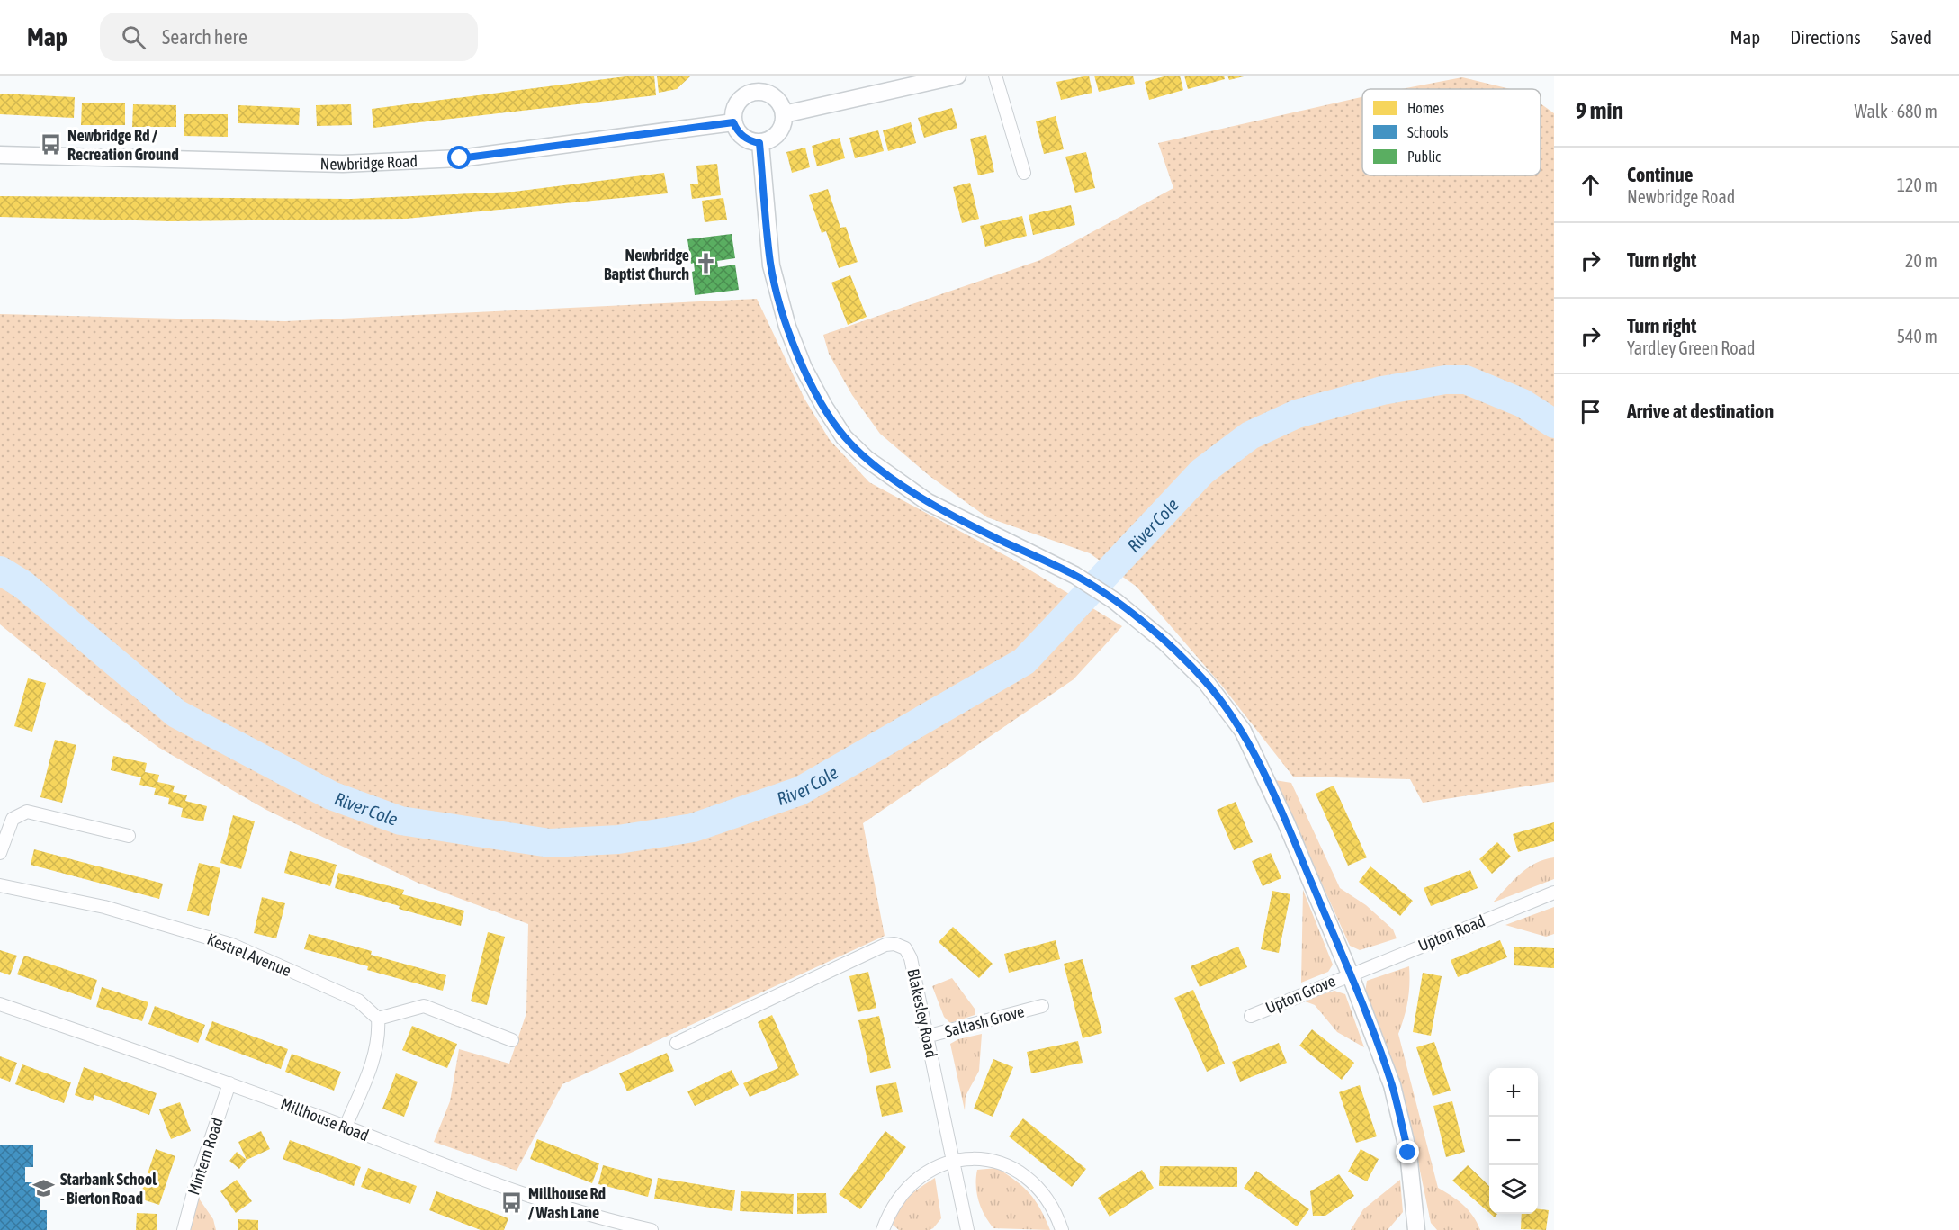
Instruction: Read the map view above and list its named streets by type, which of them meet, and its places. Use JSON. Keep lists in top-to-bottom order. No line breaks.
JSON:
{"streets":{"street":["Newbridge Road","Upton Road","Kestrel Avenue","Upton Grove","Blakesley Road","Saltash Grove","Millhouse Road","Mintern Road"]},"crossings":[["Upton Road","Upton Grove"],["Blakesley Road","Saltash Grove"],["Millhouse Road","Mintern Road"]],"water":["River Cole"],"places":{"bus stop":["Newbridge Rd / Recreation Ground","Millhouse Rd / Wash Lane"],"church":["Newbridge Baptist Church"],"school or university":["Starbank School - Bierton Road"]},"legend":["Homes","Schools","Public"],"page":{"header":"Map","search":"Search here","nav":["Map","Directions","Saved"],"heading":["9 min","Walk · 680 m"],"list":[["Continue","Newbridge Road","120 m"],["Turn right","20 m"],["Turn right","Yardley Green Road","540 m"],"Arrive at destination"],"map_buttons":["+","−"]}}
